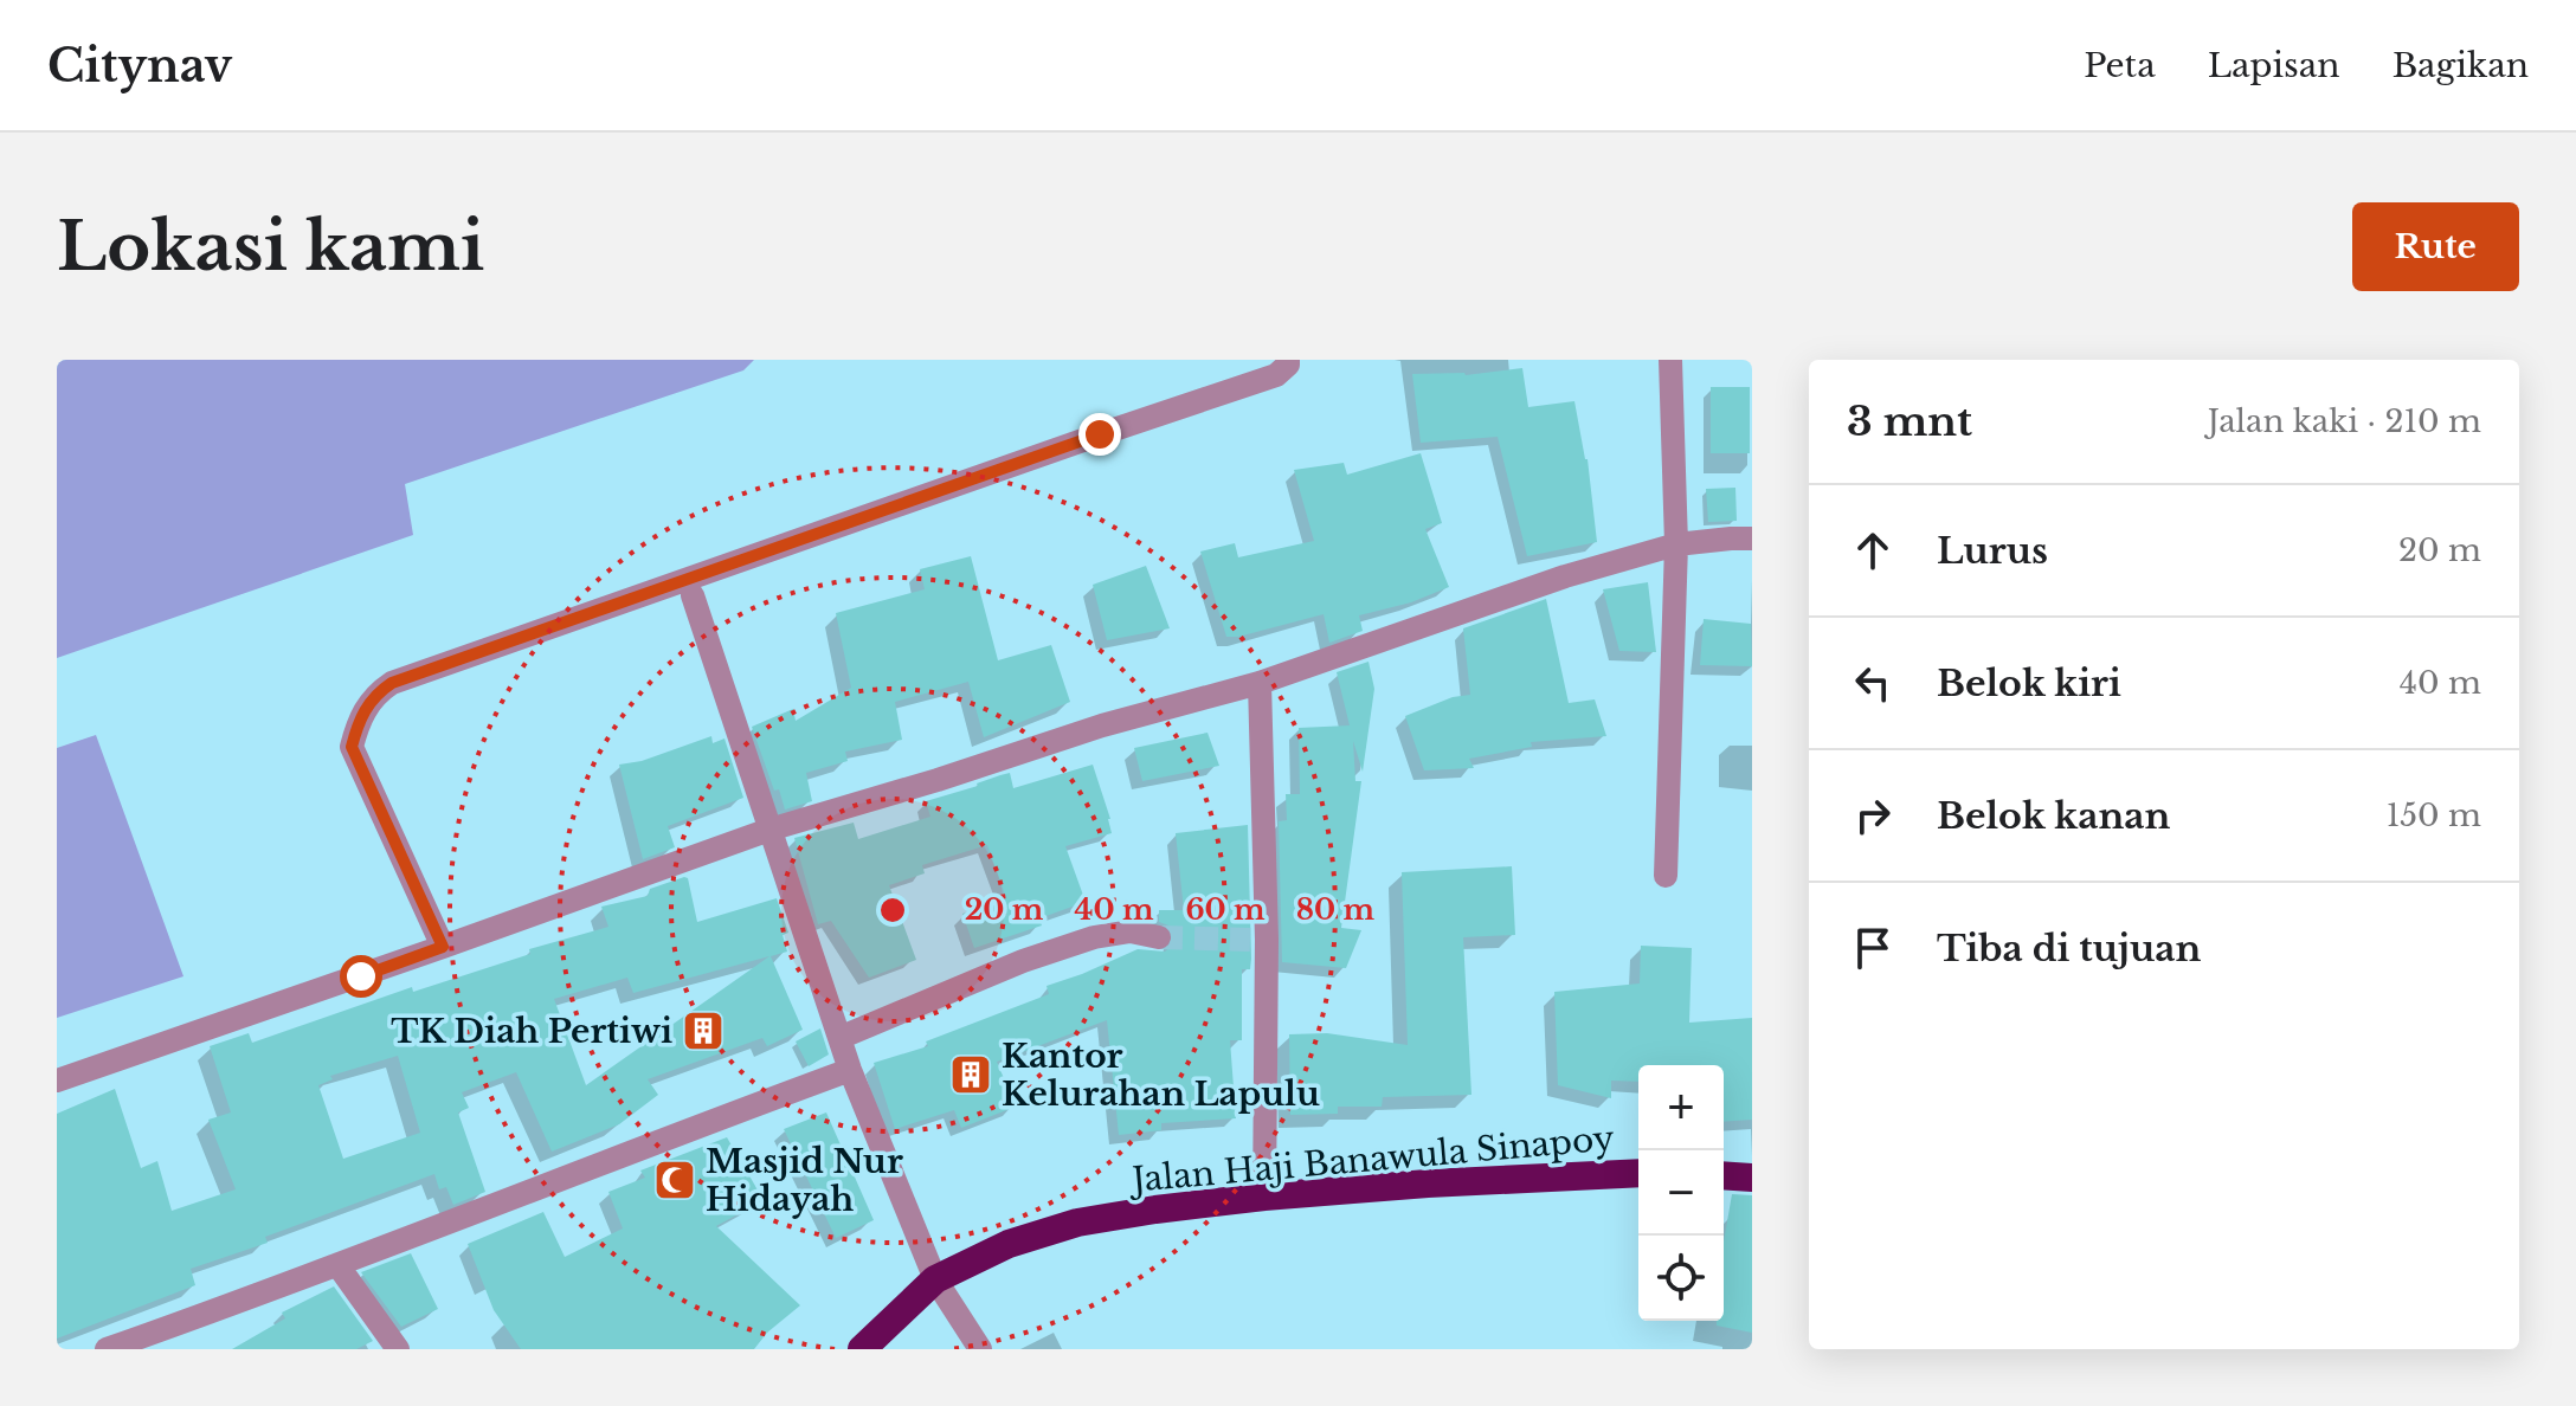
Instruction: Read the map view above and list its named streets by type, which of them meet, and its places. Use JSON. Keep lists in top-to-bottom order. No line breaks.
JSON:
{"streets":{"highway":["Jalan Haji Banawula Sinapoy"]},"places":{"building":["TK Diah Pertiwi","Kantor Kelurahan Lapulu"],"mosque":["Masjid Nur Hidayah"]},"page":{"header":"Citynav","nav":["Peta","Lapisan","Bagikan"],"buttons":"Rute","title":"Lokasi kami","heading":["3 mnt","Jalan kaki · 210 m"],"list":[["Lurus","20 m"],["Belok kiri","40 m"],["Belok kanan","150 m"],"Tiba di tujuan"],"map_buttons":["+","−"]},"rings":["20 m","40 m","60 m","80 m"]}
